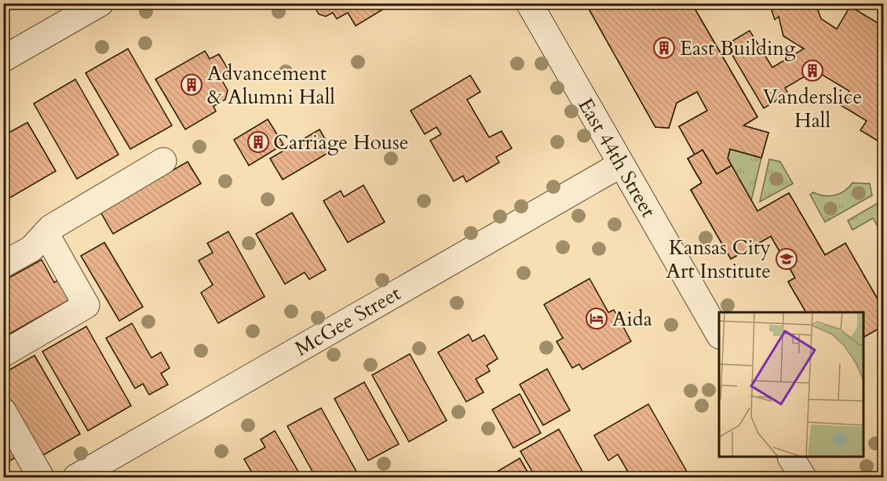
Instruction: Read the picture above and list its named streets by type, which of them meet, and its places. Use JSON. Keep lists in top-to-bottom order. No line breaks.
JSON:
{"streets":{"street":["East 44th Street","McGee Street"]},"crossings":[["East 44th Street","McGee Street"]],"places":{"building":["East Building","Vanderslice Hall","Advancement & Alumni Hall","Carriage House"],"school or university":["Kansas City Art Institute"],"hotel":["Aida"]}}
